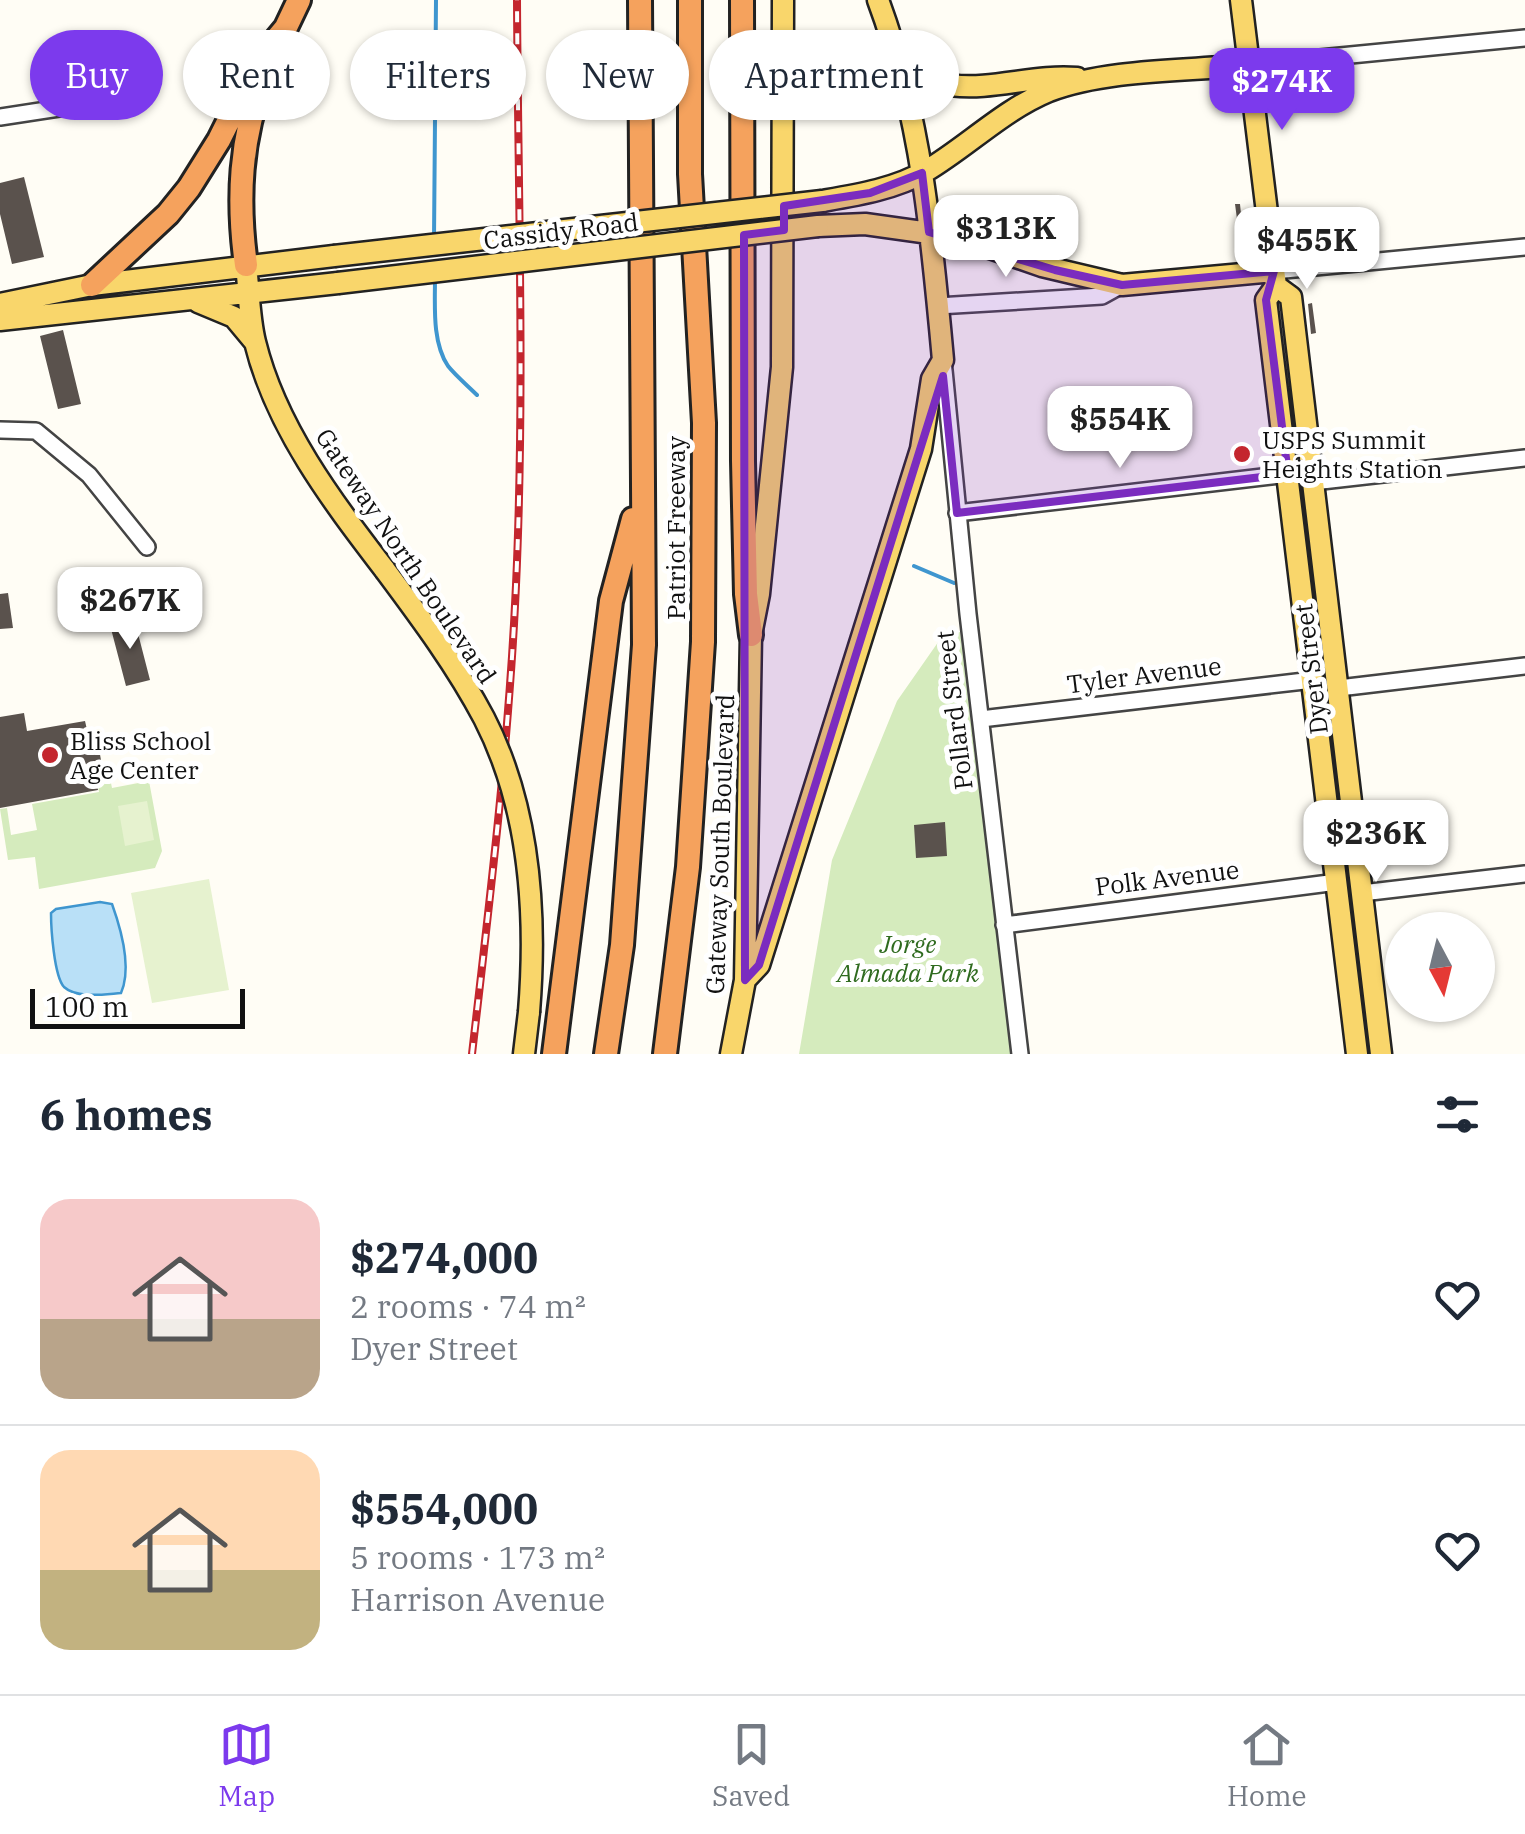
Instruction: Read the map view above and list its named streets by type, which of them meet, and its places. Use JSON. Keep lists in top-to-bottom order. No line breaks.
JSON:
{"streets":{"highway":["Patriot Freeway"],"main road":["Cassidy Road","Gateway North Boulevard","Dyer Street","Gateway South Boulevard"],"street":["Tyler Avenue","Pollard Street","Polk Avenue"]},"crossings":[["Cassidy Road","Gateway North Boulevard"],["Cassidy Road","Dyer Street"],["Dyer Street","Tyler Avenue"],["Dyer Street","Polk Avenue"],["Tyler Avenue","Pollard Street"],["Pollard Street","Polk Avenue"]],"parks":["Jorge Almada Park"],"places":["USPS Summit Heights Station","Bliss School Age Center"],"scale_bar":"100 m","north":"bottom","page":{"chip":["Buy","Rent","Filters","New","Apartment"],"price":["$274K","$313K","$455K","$554K","$267K","$236K"],"scale":"100 m","heading":"6 homes","list":[{"name":"$274,000","note":"2 rooms · 74 m² · Dyer Street"},{"name":"$554,000","note":"5 rooms · 173 m² · Harrison Avenue"}],"tabs":["Map","Saved","Home"]}}
